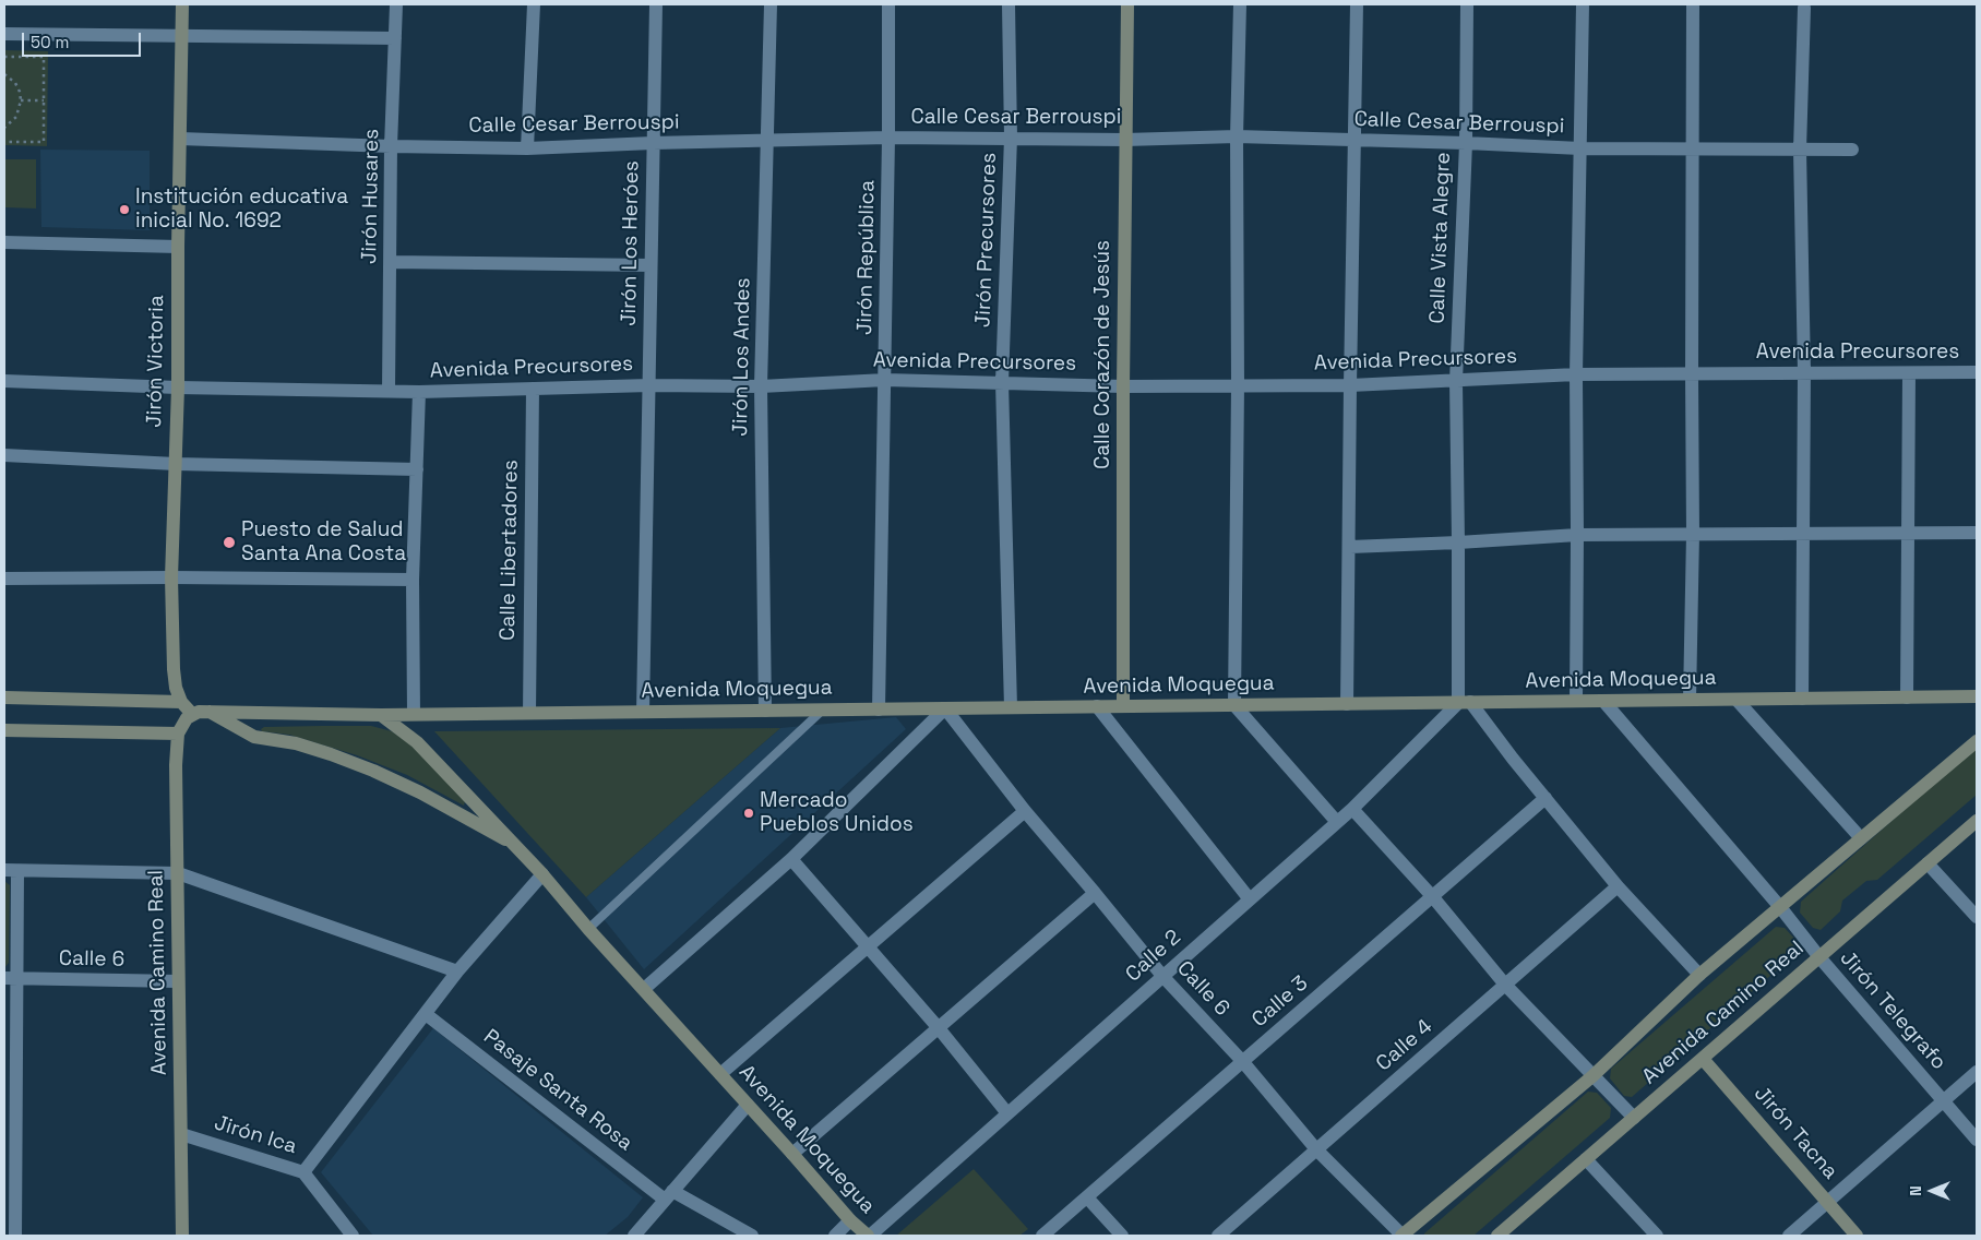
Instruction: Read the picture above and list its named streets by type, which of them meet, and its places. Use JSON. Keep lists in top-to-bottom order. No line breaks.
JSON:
{"streets":{"street":["Calle Cesar Berrouspi","Jirón Husares","Calle Vista Alegre","Jirón Precursores","Jirón Los Heróes","Jirón República","Avenida Precursores","Calle Corazón de Jesús","Jirón Los Andes","Jirón Victoria","Calle Libertadores","Avenida Moquegua","Calle 2","Calle 6","Avenida Camino Real","Calle 3","Jirón Telegrafo","Calle 4","Pasaje Santa Rosa","Jirón Tacna","Jirón Ica"]},"crossings":[["Calle Cesar Berrouspi","Jirón Husares"],["Calle Cesar Berrouspi","Calle Vista Alegre"],["Calle Cesar Berrouspi","Jirón Precursores"],["Calle Cesar Berrouspi","Jirón Los Heróes"],["Calle Cesar Berrouspi","Jirón República"],["Calle Cesar Berrouspi","Calle Corazón de Jesús"],["Calle Cesar Berrouspi","Jirón Los Andes"],["Calle Cesar Berrouspi","Jirón Victoria"],["Jirón Husares","Avenida Precursores"],["Calle Vista Alegre","Avenida Precursores"],["Calle Vista Alegre","Avenida Moquegua"],["Calle Vista Alegre","Calle 2"],["Jirón Precursores","Avenida Precursores"],["Jirón Precursores","Avenida Moquegua"],["Jirón Los Heróes","Avenida Precursores"],["Jirón Los Heróes","Avenida Moquegua"],["Jirón República","Avenida Precursores"],["Jirón República","Avenida Moquegua"],["Avenida Precursores","Calle Corazón de Jesús"],["Avenida Precursores","Jirón Los Andes"],["Avenida Precursores","Jirón Victoria"],["Avenida Precursores","Calle Libertadores"],["Calle Corazón de Jesús","Avenida Moquegua"],["Jirón Los Andes","Avenida Moquegua"],["Jirón Victoria","Avenida Moquegua"],["Calle Libertadores","Avenida Moquegua"],["Avenida Moquegua","Calle 2"],["Avenida Moquegua","Calle 6"],["Avenida Moquegua","Jirón Telegrafo"],["Calle 2","Calle 6"],["Calle 6","Avenida Camino Real"],["Calle 6","Calle 3"],["Calle 6","Calle 4"],["Avenida Camino Real","Jirón Telegrafo"],["Avenida Camino Real","Jirón Tacna"],["Avenida Camino Real","Jirón Ica"]],"places":["Institución educativa inicial No. 1692","Puesto de Salud Santa Ana Costa","Mercado Pueblos Unidos"],"scale_bar":"50 m","north":"left"}
